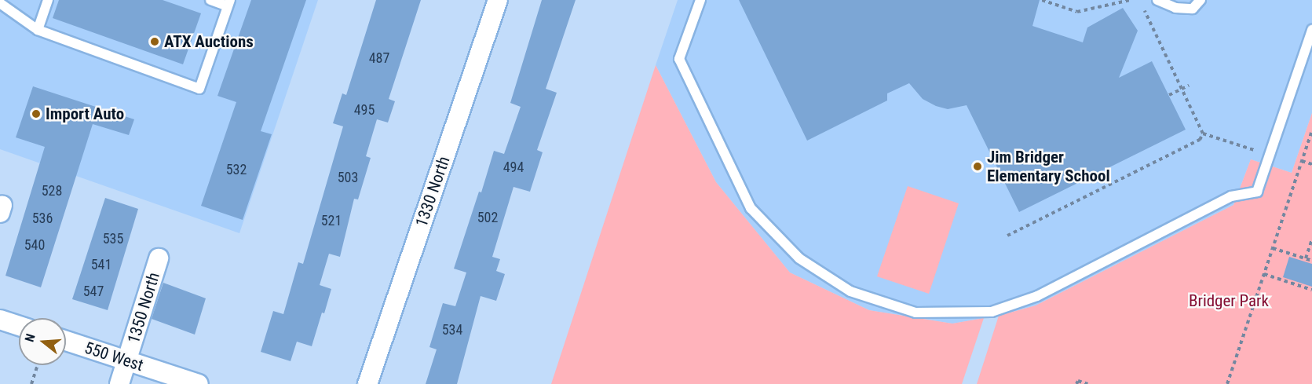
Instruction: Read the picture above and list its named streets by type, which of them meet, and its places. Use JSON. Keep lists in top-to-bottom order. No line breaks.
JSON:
{"streets":{"street":["1330 North","1350 North","550 West"]},"crossings":[["1350 North","550 West"]],"parks":["Bridger Park"],"places":["ATX Auctions","Import Auto","Jim Bridger Elementary School"],"house_numbers":["487","495","494","532","503","528","502","536","521","535","540","541","547","534"],"north":"left"}
